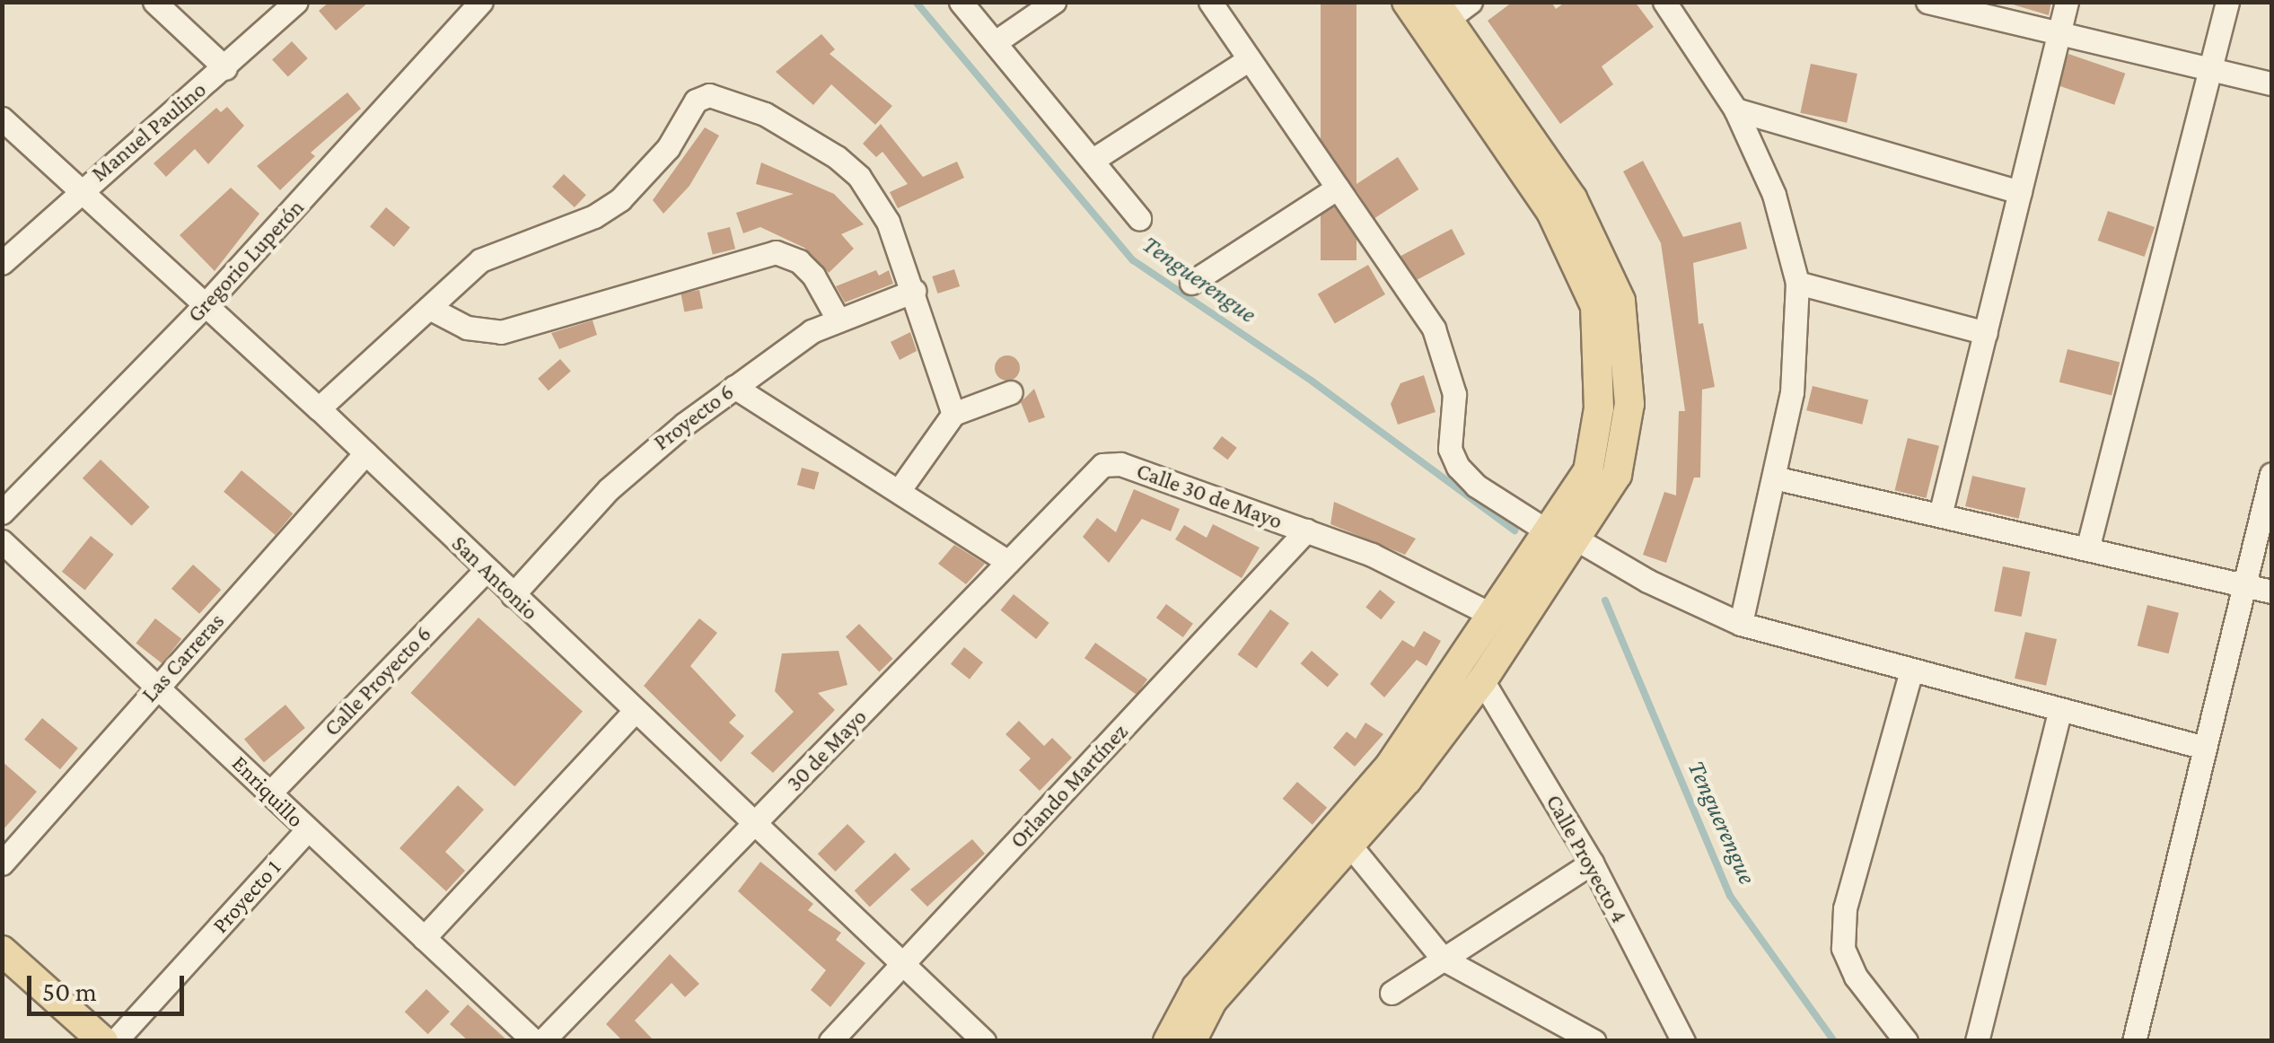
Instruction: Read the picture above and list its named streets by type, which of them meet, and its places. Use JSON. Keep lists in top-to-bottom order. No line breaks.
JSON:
{"streets":{"street":["Manuel Paulino","Gregorio Luperón","Proyecto 6","Calle 30 de Mayo","San Antonio","Las Carreras","Calle Proyecto 6","30 de Mayo","Orlando Martínez","Enriquillo","Calle Proyecto 4","Proyecto 1"]},"crossings":[["Manuel Paulino","San Antonio"],["Gregorio Luperón","San Antonio"],["Proyecto 6","San Antonio"],["Calle 30 de Mayo","30 de Mayo"],["Calle 30 de Mayo","Orlando Martínez"],["San Antonio","Las Carreras"],["San Antonio","Calle Proyecto 6"],["San Antonio","30 de Mayo"],["San Antonio","Orlando Martínez"],["Las Carreras","Enriquillo"],["Calle Proyecto 6","Enriquillo"],["Enriquillo","Proyecto 1"]],"water":["Tenguerengue"],"scale_bar":"50 m"}
